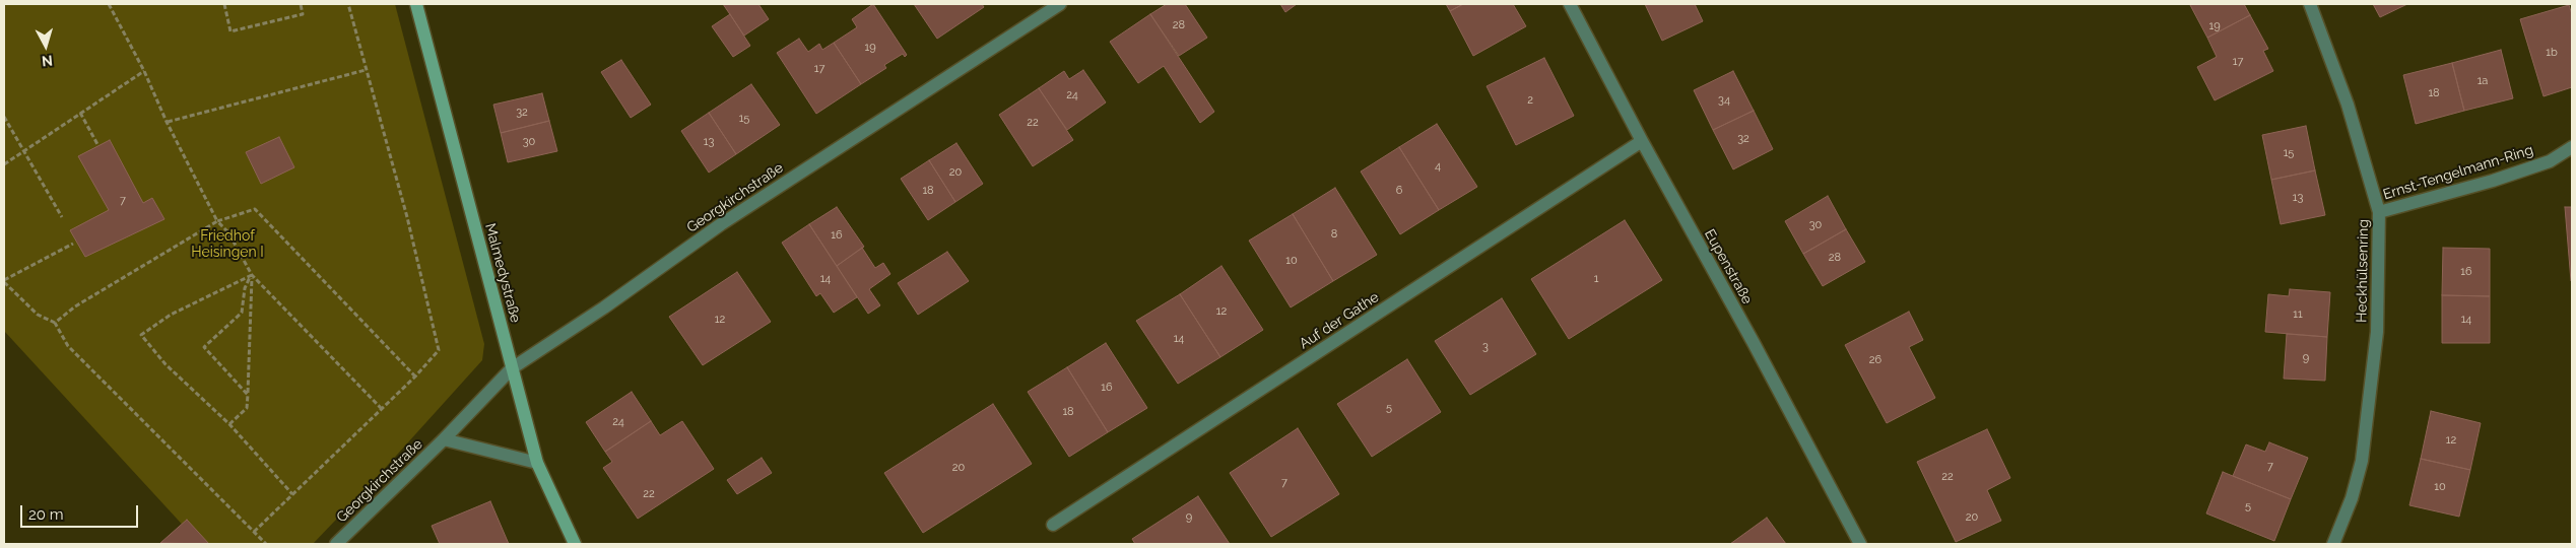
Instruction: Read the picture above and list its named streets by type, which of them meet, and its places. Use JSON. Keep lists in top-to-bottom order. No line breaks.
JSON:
{"streets":{"street":["Ernst-Tengelmann-Ring","Georgkirchstraße","Eupenstraße","Heckhülsenring","Malmedystraße","Auf der Gathe"]},"crossings":[["Ernst-Tengelmann-Ring","Heckhülsenring"],["Georgkirchstraße","Malmedystraße"],["Eupenstraße","Auf der Gathe"]],"parks":["Friedhof Heisingen I"],"house_numbers":["28","19","19","1b","17","17","1a","18","24","2","34","32","15","22","32","30","13","15","4","20","18","6","13","7","30","8","16","28","10","16","14","1","12","11","12","14","14","3","9","26","16","5","18","24","12","7","20","22","7","10","22","5","9","20"],"scale_bar":"20 m","north":"bottom"}
